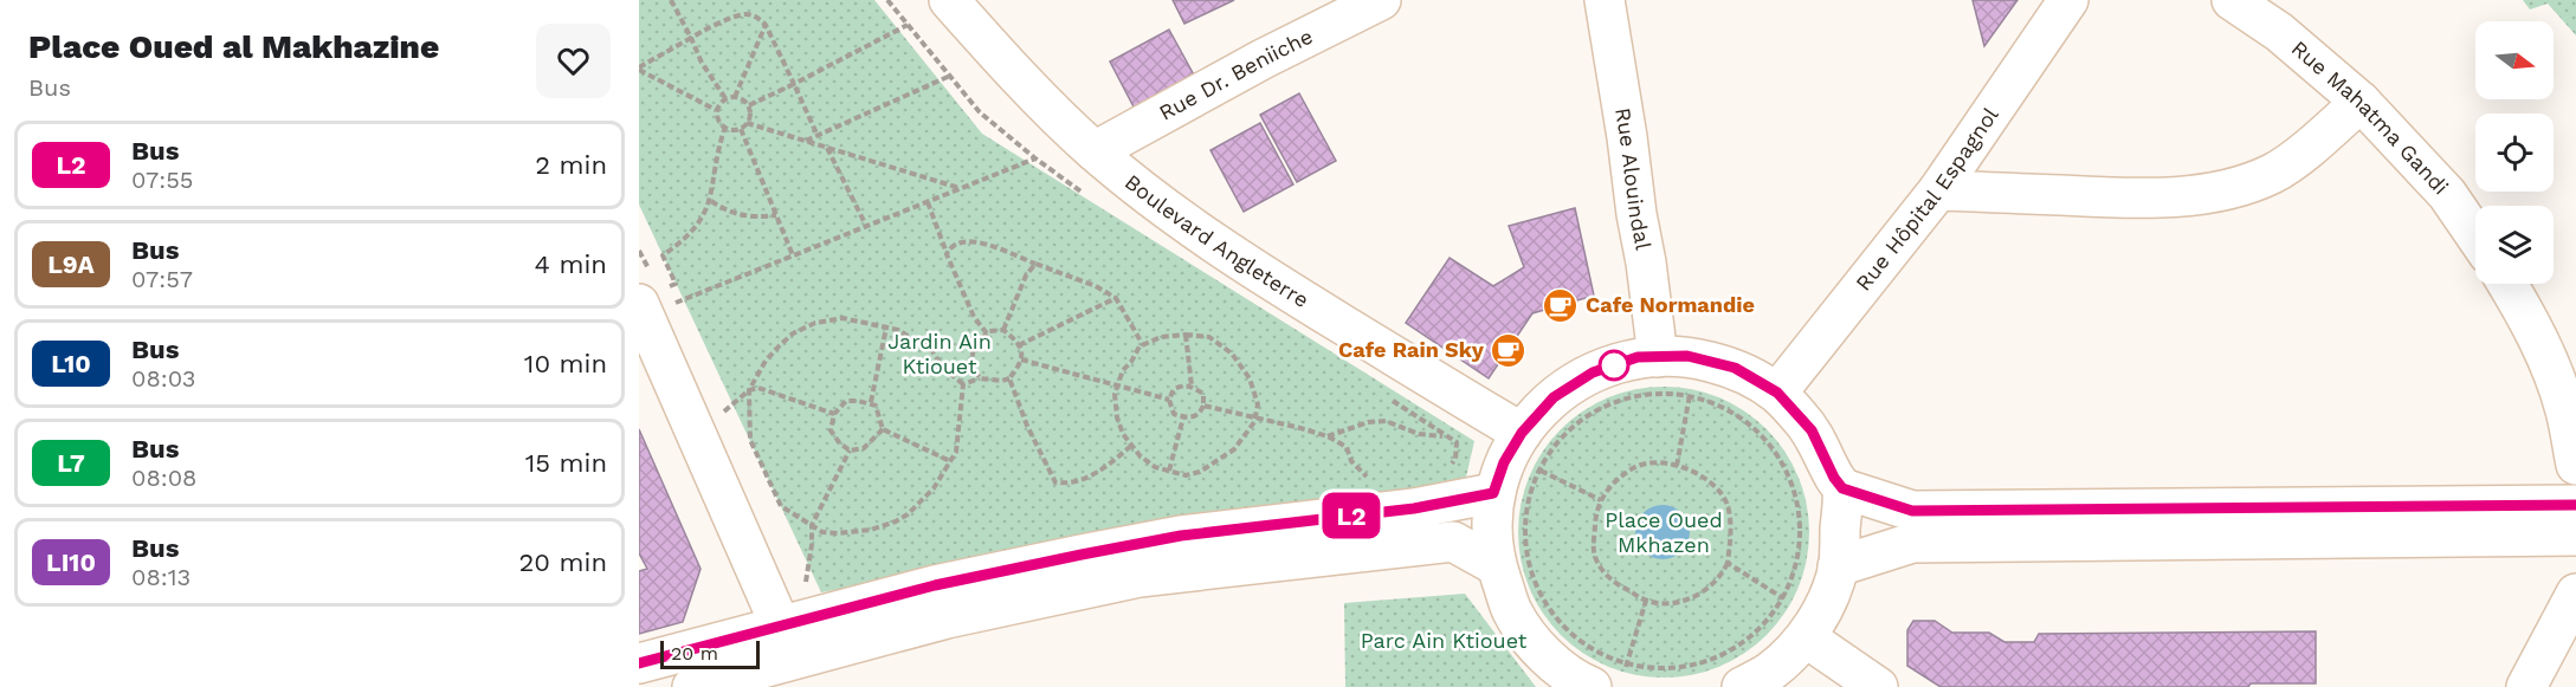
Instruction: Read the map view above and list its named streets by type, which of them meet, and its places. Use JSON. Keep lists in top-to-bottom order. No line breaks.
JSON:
{"streets":{"main road":["Rue Dr. Beniiche","Rue Mahatma Gandi","Rue Alouindal","Rue Hôpital Espagnol","Boulevard Angleterre"]},"crossings":[["Rue Dr. Beniiche","Boulevard Angleterre"]],"parks":["Jardin Ain Ktiouet","Place Oued Mkhazen","Parc Ain Ktiouet"],"places":{"cafe":["Cafe Normandie","Cafe Rain Sky"]},"lines":["bus line L2"],"scale_bar":"20 m","north":"right","page":{"heading":["Place Oued al Makhazine","Bus"],"on_map":"L2","list":[{"mark":"L2","name":"Bus","note":"07:55","value":"2 min"},{"mark":"L9A","name":"Bus","note":"07:57","value":"4 min"},{"mark":"L10","name":"Bus","note":"08:03","value":"10 min"},{"mark":"L7","name":"Bus","note":"08:08","value":"15 min"},{"mark":"LI10","name":"Bus","note":"08:13","value":"20 min"}],"scale":"20 m"}}
